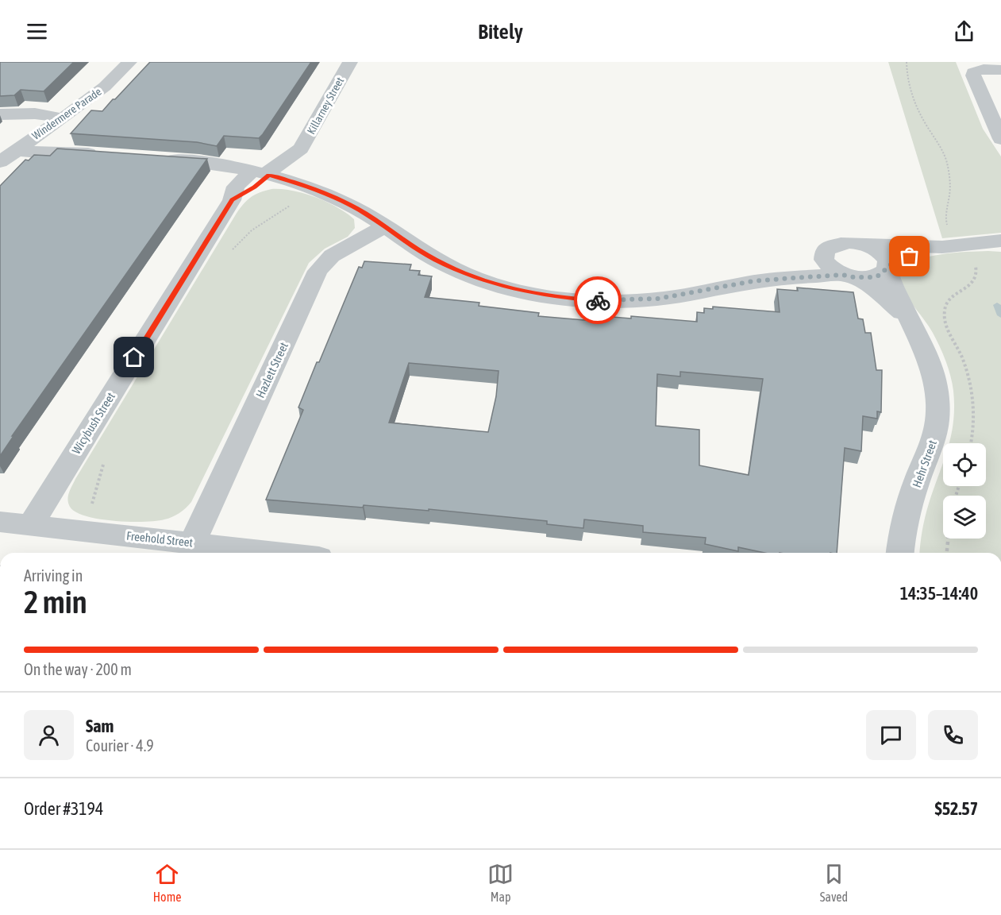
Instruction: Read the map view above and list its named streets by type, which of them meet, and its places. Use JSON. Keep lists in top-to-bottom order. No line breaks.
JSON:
{"streets":{"street":["Killarney Street","Windermere Parade","Hazlett Street","Wicybush Street","Hehr Street","Freehold Street"]},"crossings":[["Killarney Street","Wicybush Street"],["Hazlett Street","Freehold Street"],["Wicybush Street","Freehold Street"]],"page":{"header":"Bitely","heading":["2 min","Arriving in","14:35–14:40"],"panel":["Sam","Courier · 4.9","Order #3194","$52.57"],"bar":"On the way · 200 m","tabs":["Home","Map","Saved"]}}
